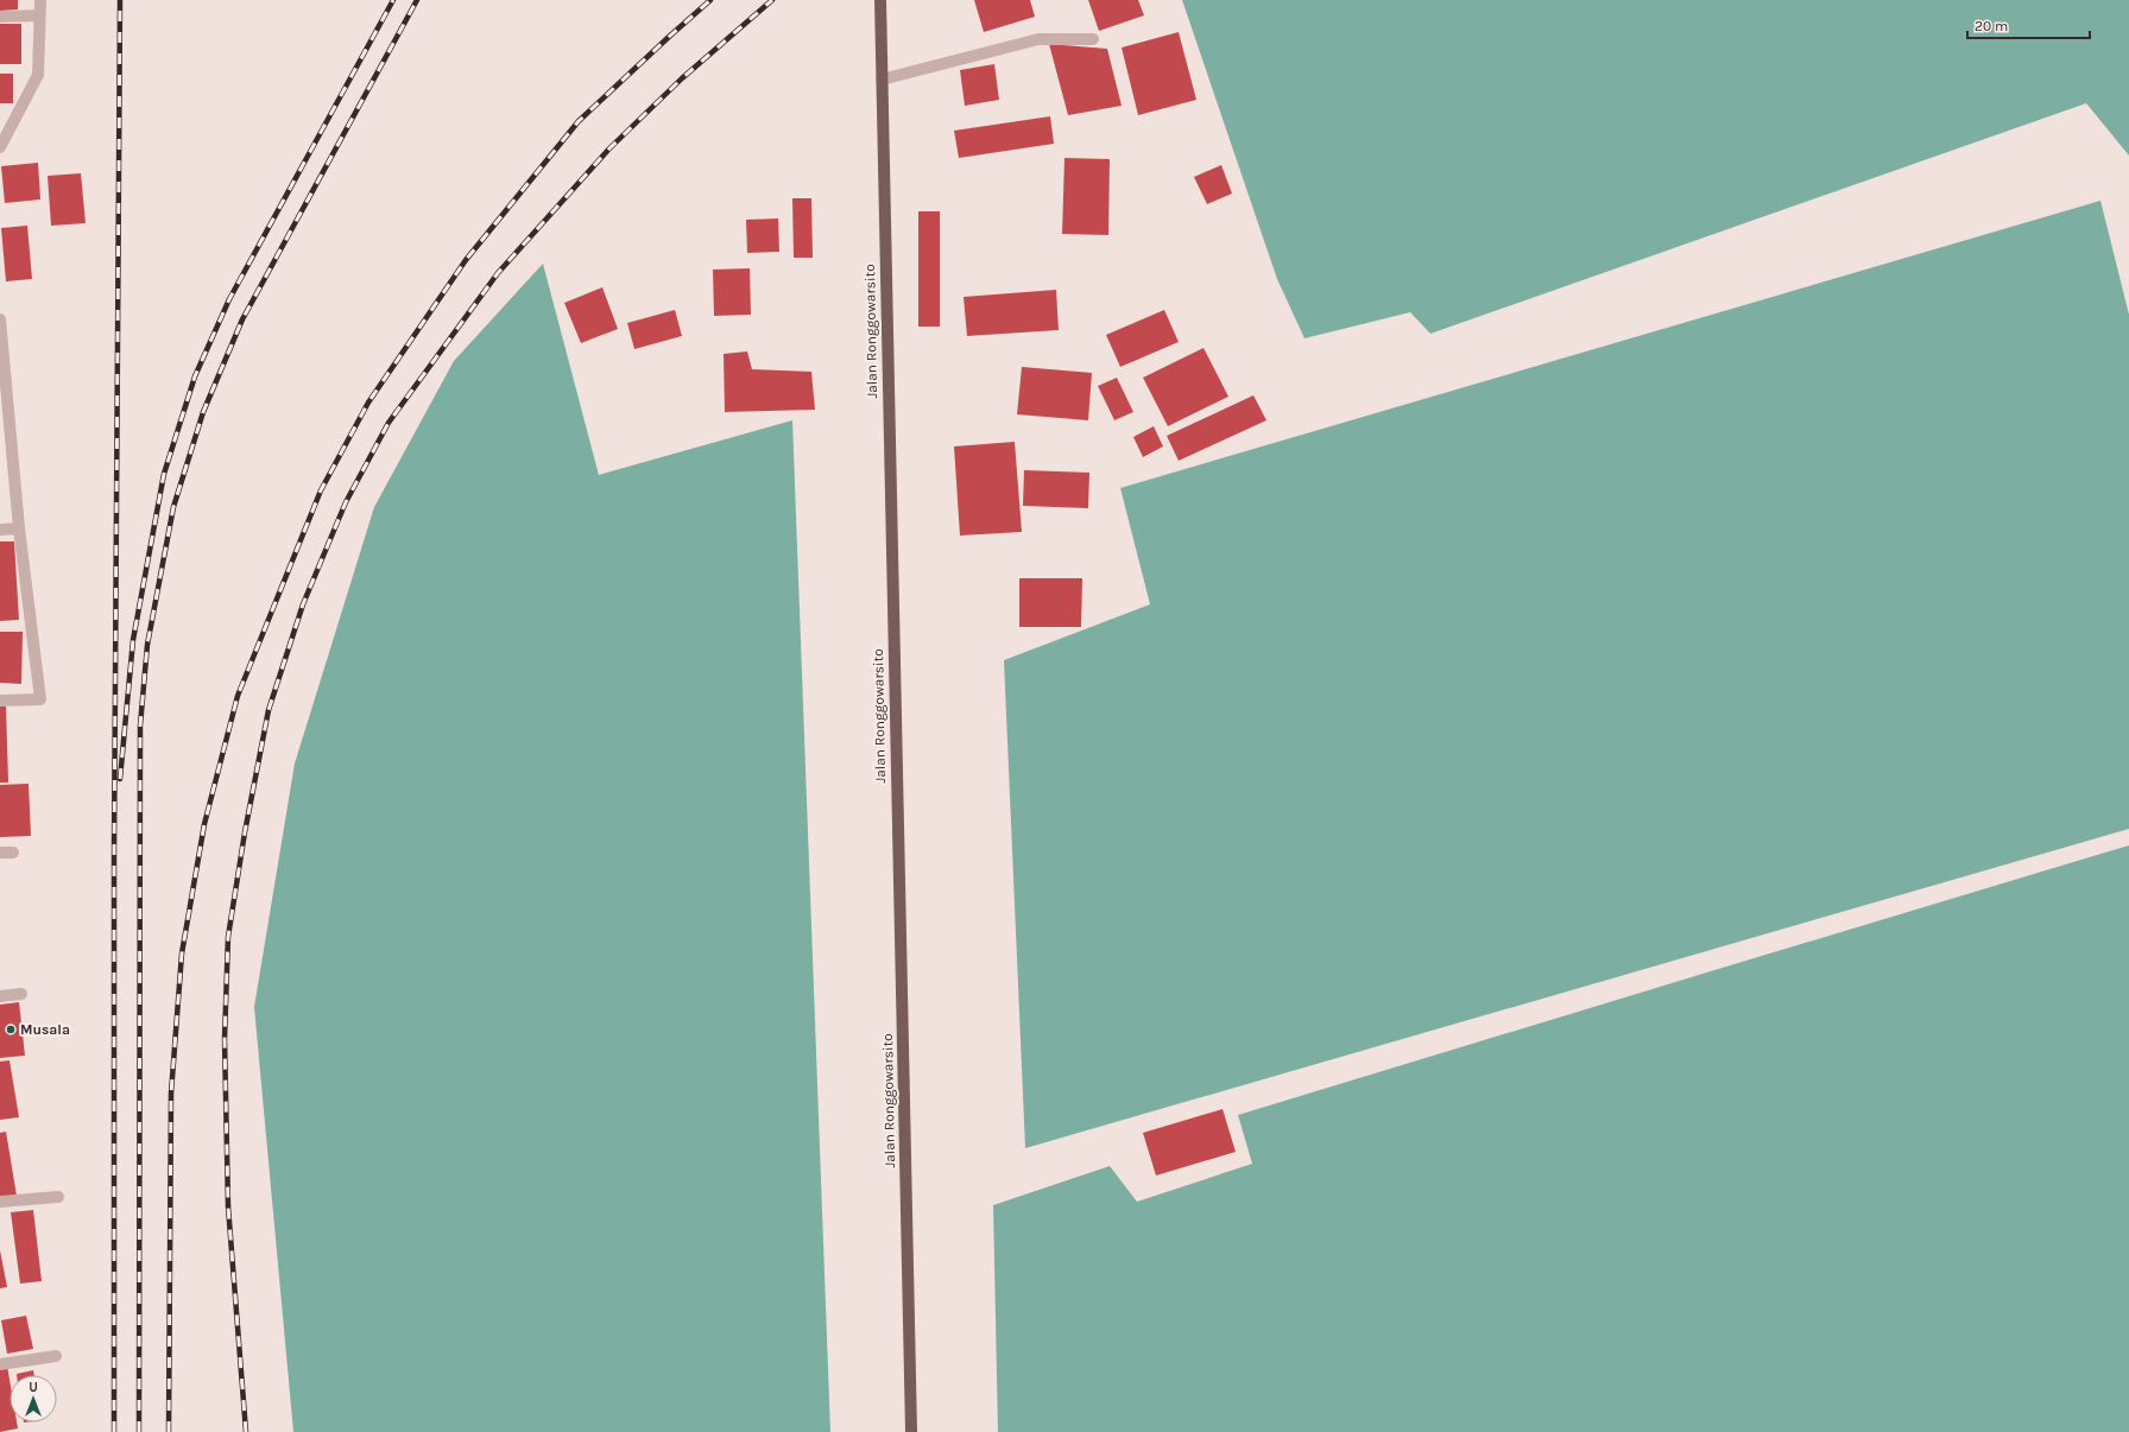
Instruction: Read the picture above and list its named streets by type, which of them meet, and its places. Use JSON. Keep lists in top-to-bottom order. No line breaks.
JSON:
{"streets":{"main road":["Jalan Ronggowarsito"]},"places":["Musala"],"scale_bar":"20 m","north":"top"}
